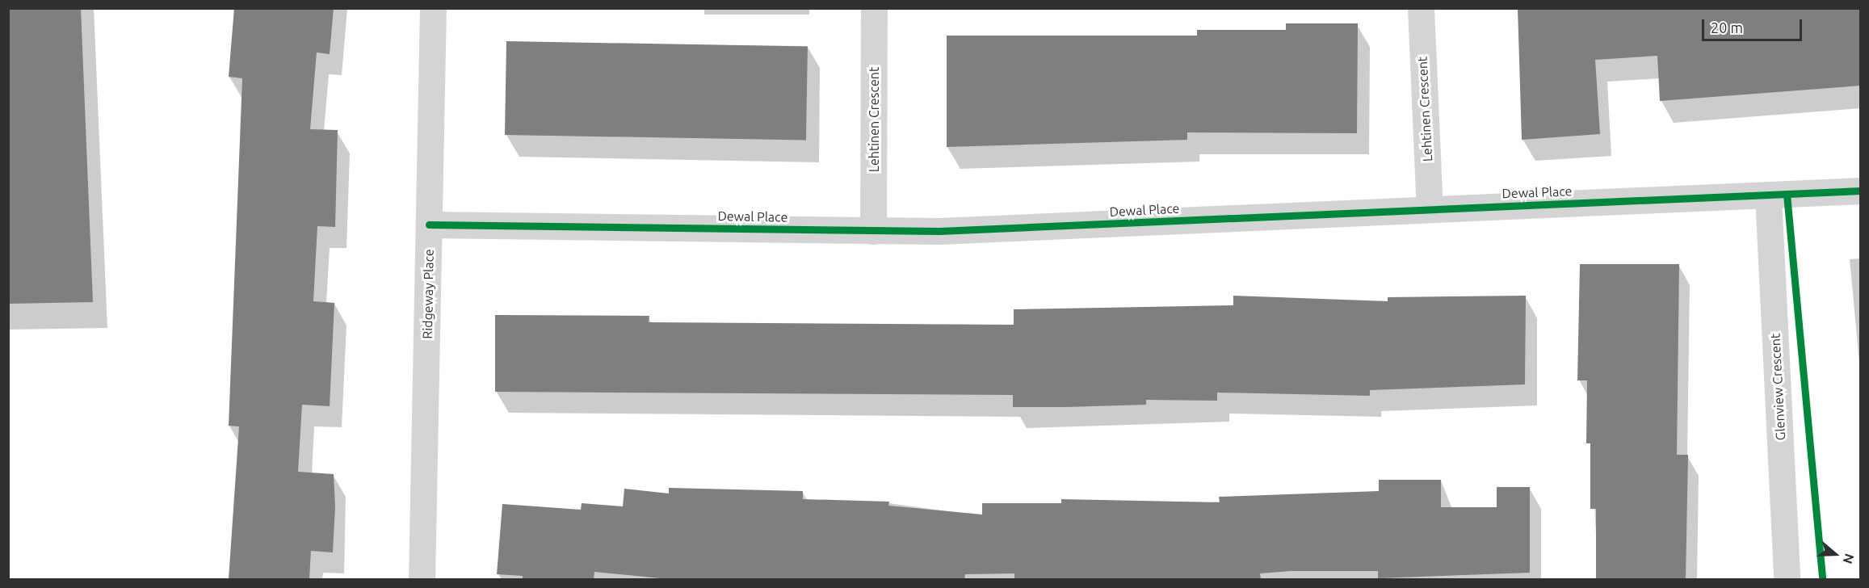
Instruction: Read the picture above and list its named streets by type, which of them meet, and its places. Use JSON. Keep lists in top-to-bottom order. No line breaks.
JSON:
{"streets":{"street":["Lehtinen Crescent","Dewal Place","Ridgeway Place","Glenview Crescent"]},"crossings":[["Lehtinen Crescent","Dewal Place"],["Dewal Place","Ridgeway Place"],["Dewal Place","Glenview Crescent"]],"scale_bar":"20 m","north":"right"}
